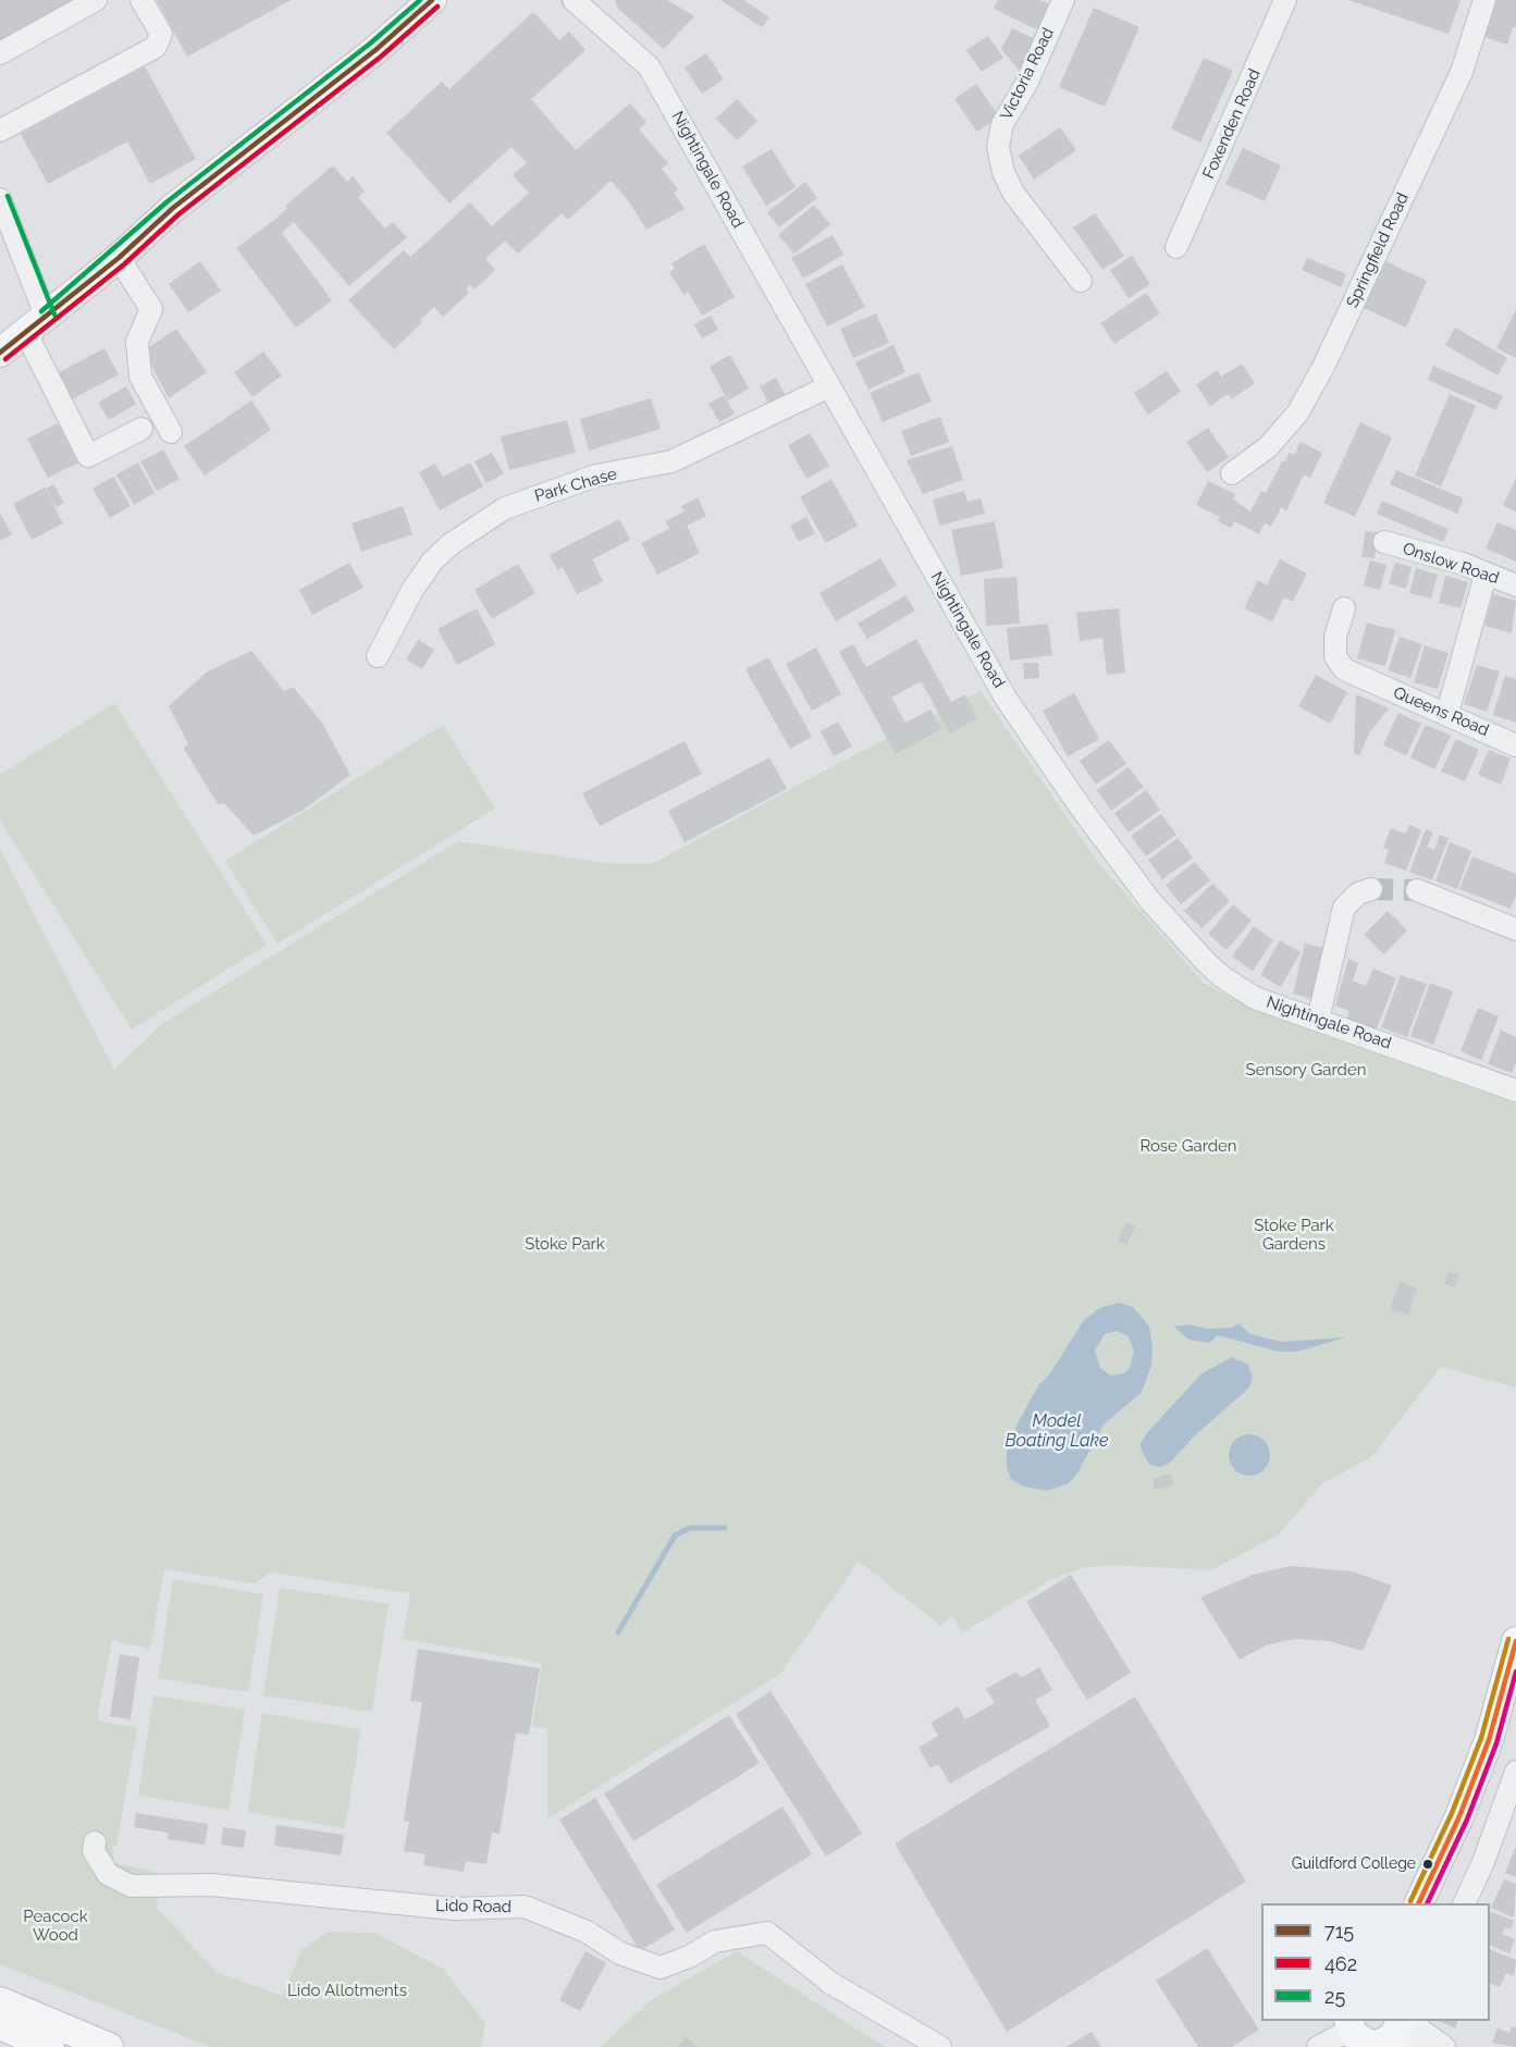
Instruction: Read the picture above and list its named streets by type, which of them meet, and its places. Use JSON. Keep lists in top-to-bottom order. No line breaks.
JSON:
{"streets":{"street":["Victoria Road","Foxenden Road","Nightingale Road","Springfield Road","Park Chase","Onslow Road","Queens Road","Lido Road"]},"crossings":[["Nightingale Road","Park Chase"]],"water":["Model Boating Lake"],"parks":["Sensory Garden","Rose Garden","Stoke Park Gardens","Stoke Park","Peacock Wood","Lido Allotments"],"places":["Guildford College"],"lines":["transit line 715","transit line 25","transit line 462"],"legend":["715","462","25"]}
